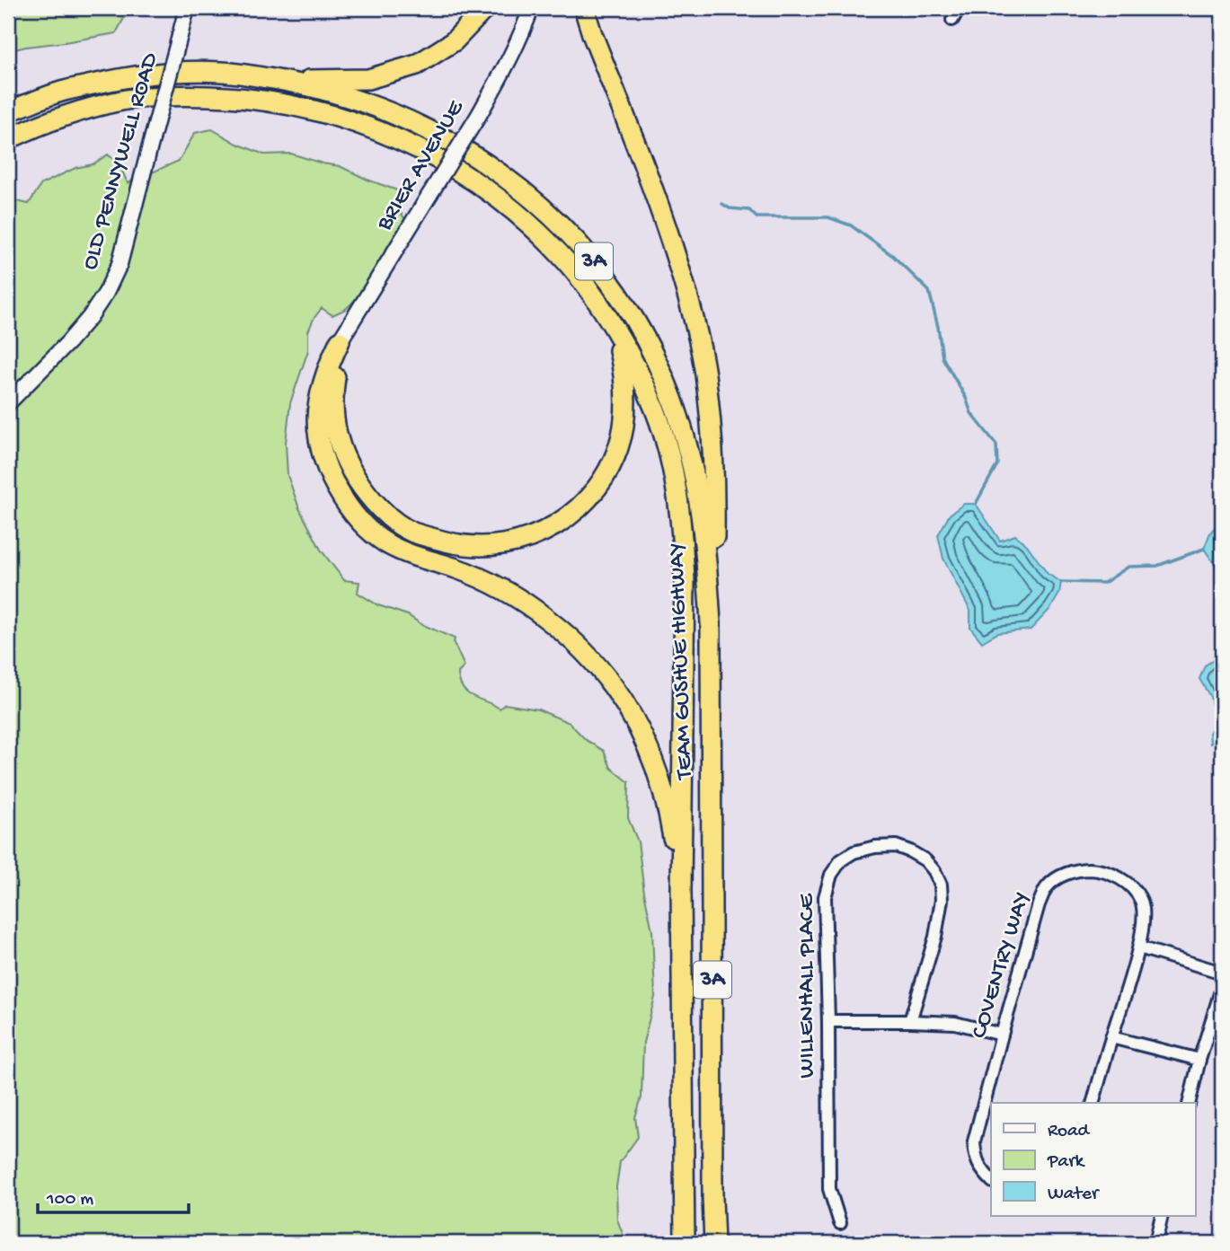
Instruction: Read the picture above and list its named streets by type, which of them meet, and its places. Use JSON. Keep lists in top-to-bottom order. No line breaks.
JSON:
{"streets":{"highway":["3A","TEAM GUSHUE HIGHWAY"],"street":["OLD PENNYWELL ROAD","BRIER AVENUE","COVENTRY WAY","WILLENHALL PLACE"]},"legend":["Road","Park","Water"],"scale_bar":"100 m"}
